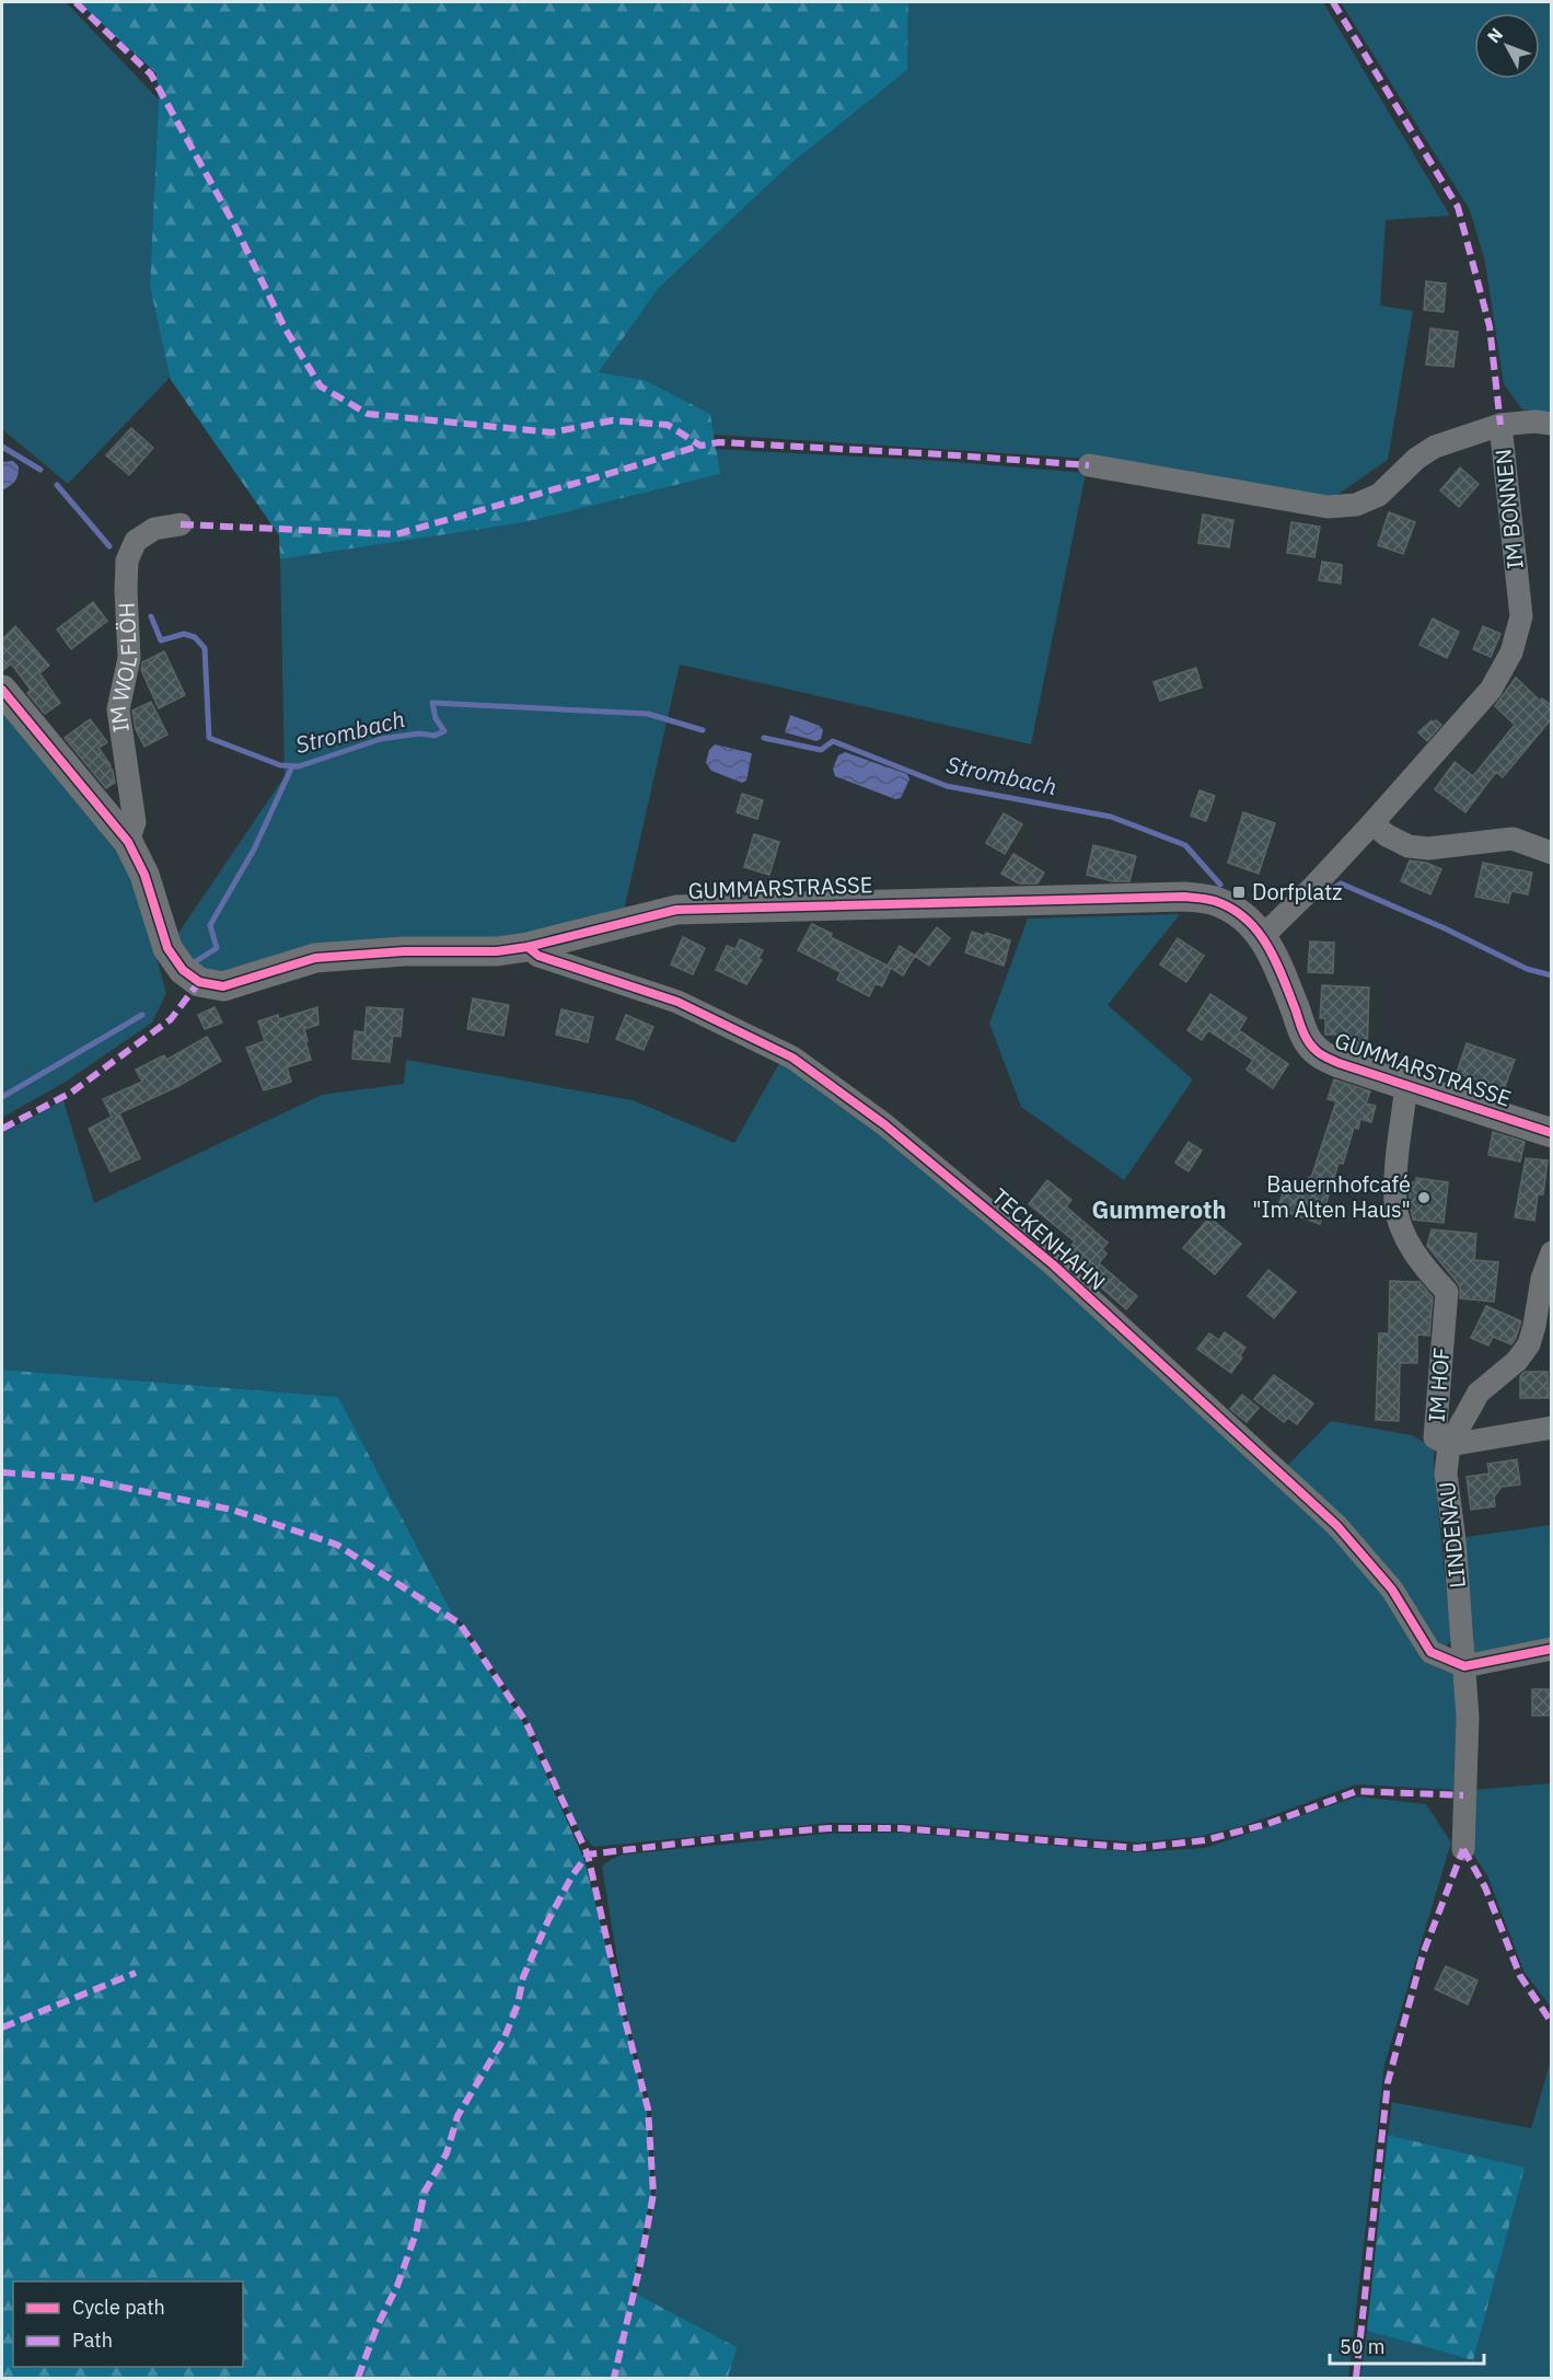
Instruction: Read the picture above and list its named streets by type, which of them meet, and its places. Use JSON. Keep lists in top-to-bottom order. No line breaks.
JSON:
{"streets":{"street":["IM BONNEN","IM WOLFLÖH","GUMMARSTRASSE","TECKENHAHN","IM HOF","LINDENAU"]},"crossings":[["IM BONNEN","GUMMARSTRASSE"],["IM WOLFLÖH","GUMMARSTRASSE"],["GUMMARSTRASSE","TECKENHAHN"],["GUMMARSTRASSE","IM HOF"],["TECKENHAHN","LINDENAU"],["IM HOF","LINDENAU"]],"districts":["Gummeroth"],"water":["Strombach"],"places":{"transit":["Dorfplatz"],"other":["Bauernhofcafé \"Im Alten Haus\""]},"legend":["Cycle path","Path"],"scale_bar":"50 m","north":"top left"}
